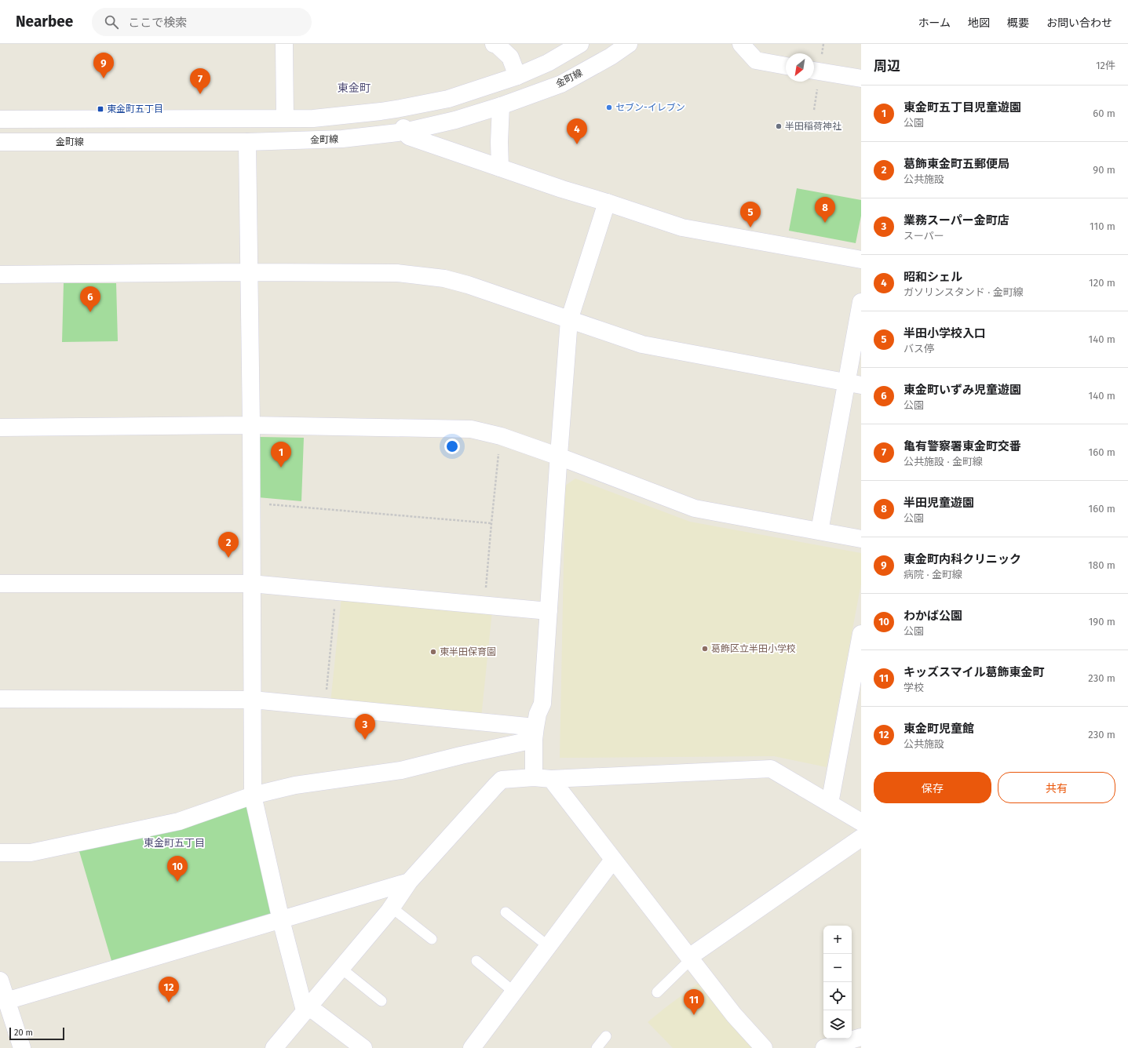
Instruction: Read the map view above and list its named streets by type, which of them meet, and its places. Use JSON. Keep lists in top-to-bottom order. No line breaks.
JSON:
{"streets":{"street":["金町線"]},"districts":["東金町","東金町五丁目"],"places":{"other":["セブン-イレブン","半田稲荷神社","葛飾区立半田小学校","東半田保育園"],"transit":["東金町五丁目"]},"scale_bar":"20 m","north":"bottom left","page":{"header":"Nearbee","search":"ここで検索","nav":["ホーム","地図","概要","お問い合わせ"],"heading":["周辺","12件"],"pins":["9","7","4","8","5","6","1","2","3","10","12","11"],"list":[{"mark":"1","name":"東金町五丁目児童遊園","note":"公園","value":"60 m"},{"mark":"2","name":"葛飾東金町五郵便局","note":"公共施設","value":"90 m"},{"mark":"3","name":"業務スーパー金町店","note":"スーパー","value":"110 m"},{"mark":"4","name":"昭和シェル","note":"ガソリンスタンド · 金町線","value":"120 m"},{"mark":"5","name":"半田小学校入口","note":"バス停","value":"140 m"},{"mark":"6","name":"東金町いずみ児童遊園","note":"公園","value":"140 m"},{"mark":"7","name":"亀有警察署東金町交番","note":"公共施設 · 金町線","value":"160 m"},{"mark":"8","name":"半田児童遊園","note":"公園","value":"160 m"},{"mark":"9","name":"東金町内科クリニック","note":"病院 · 金町線","value":"180 m"},{"mark":"10","name":"わかば公園","note":"公園","value":"190 m"},{"mark":"11","name":"キッズスマイル葛飾東金町","note":"学校","value":"230 m"},{"mark":"12","name":"東金町児童館","note":"公共施設","value":"230 m"}],"buttons":["保存","共有"],"map_buttons":["+","−"],"scale":"20 m"}}
